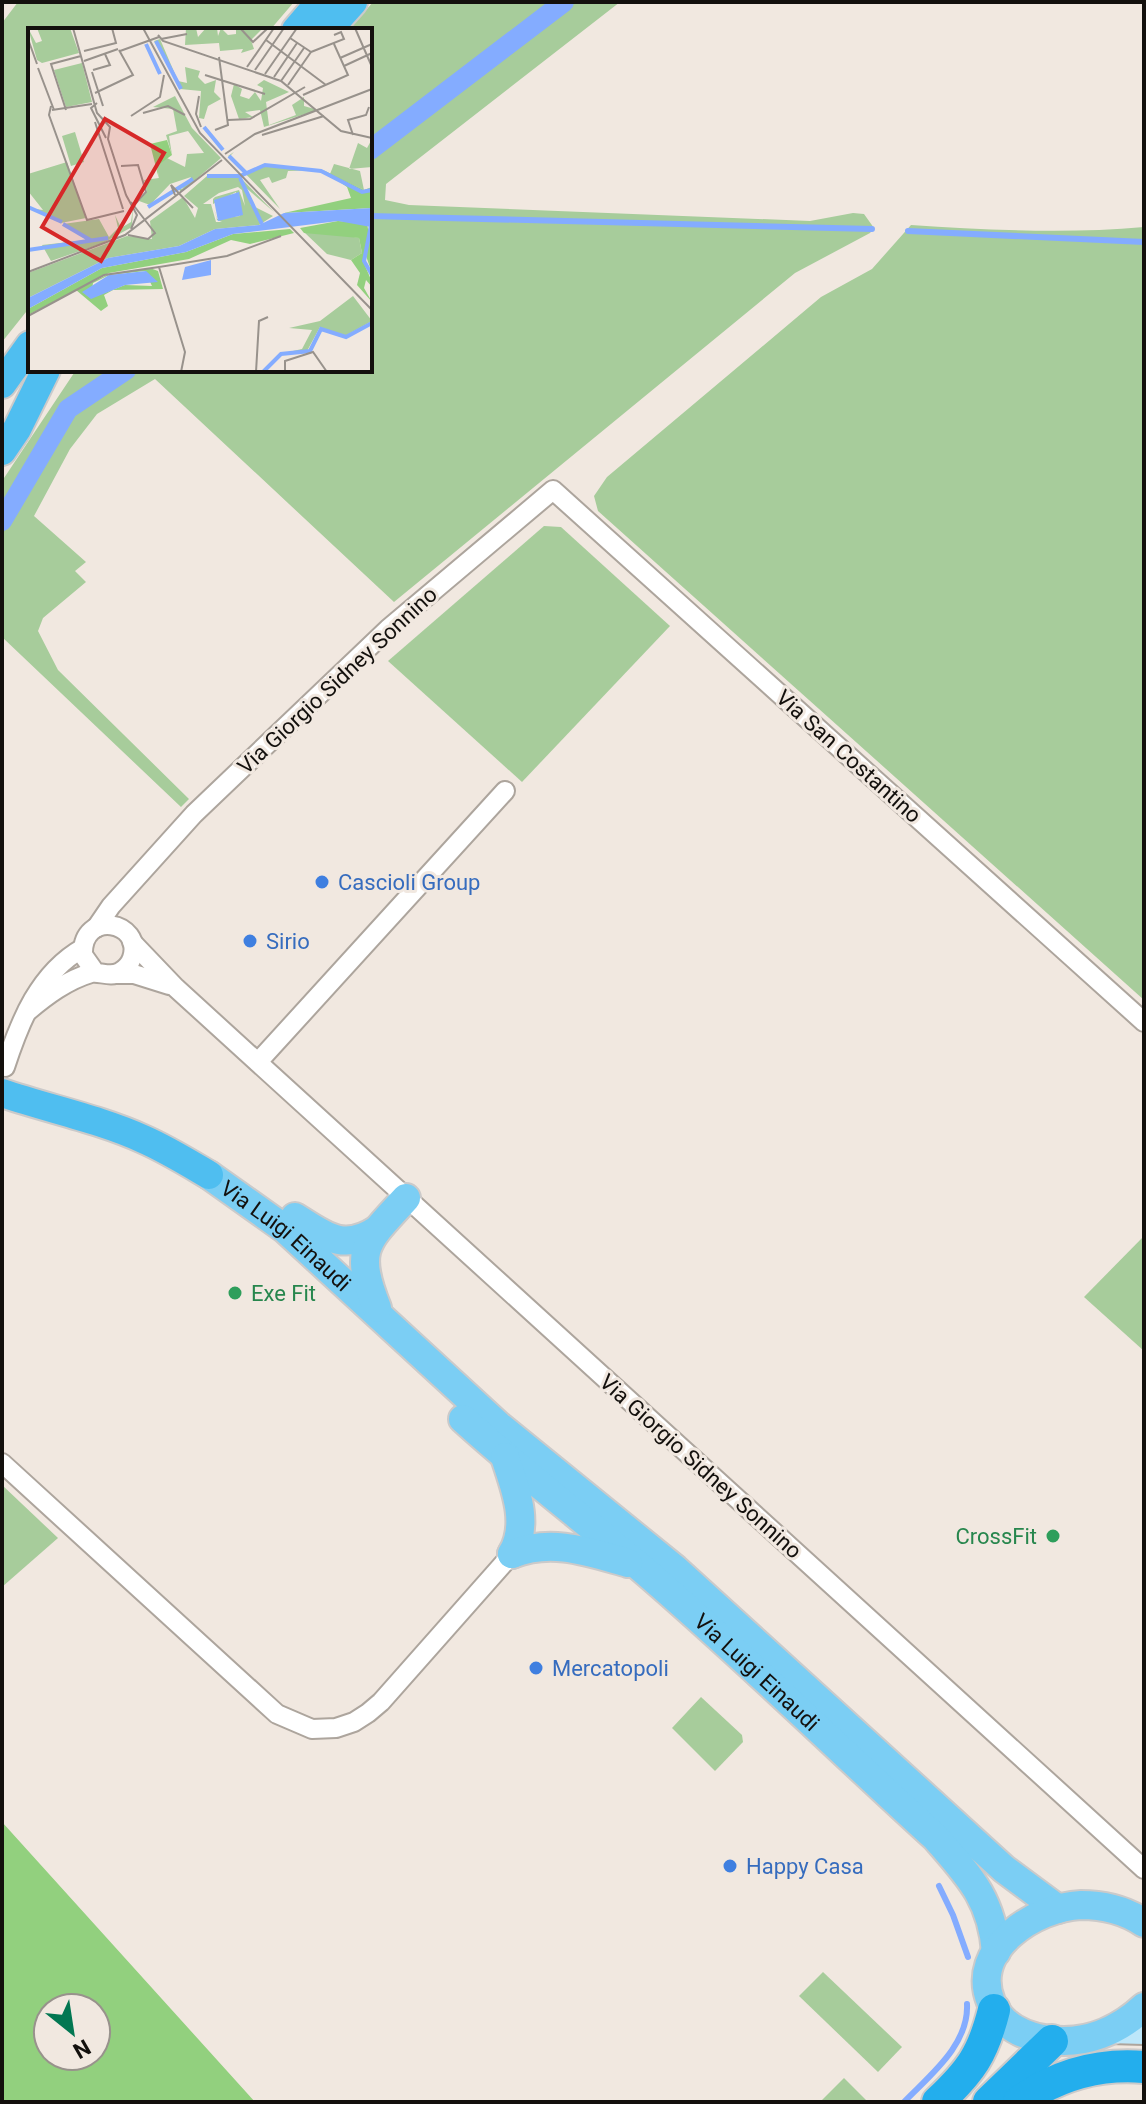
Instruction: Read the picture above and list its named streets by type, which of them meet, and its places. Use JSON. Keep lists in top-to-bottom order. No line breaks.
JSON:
{"streets":{"main road":["Via Luigi Einaudi"],"street":["Via Giorgio Sidney Sonnino","Via San Costantino"]},"crossings":[["Via Giorgio Sidney Sonnino","Via San Costantino"]],"places":["Cascioli Group","Sirio","Exe Fit","CrossFit","Mercatopoli","Happy Casa"],"north":"bottom right"}
